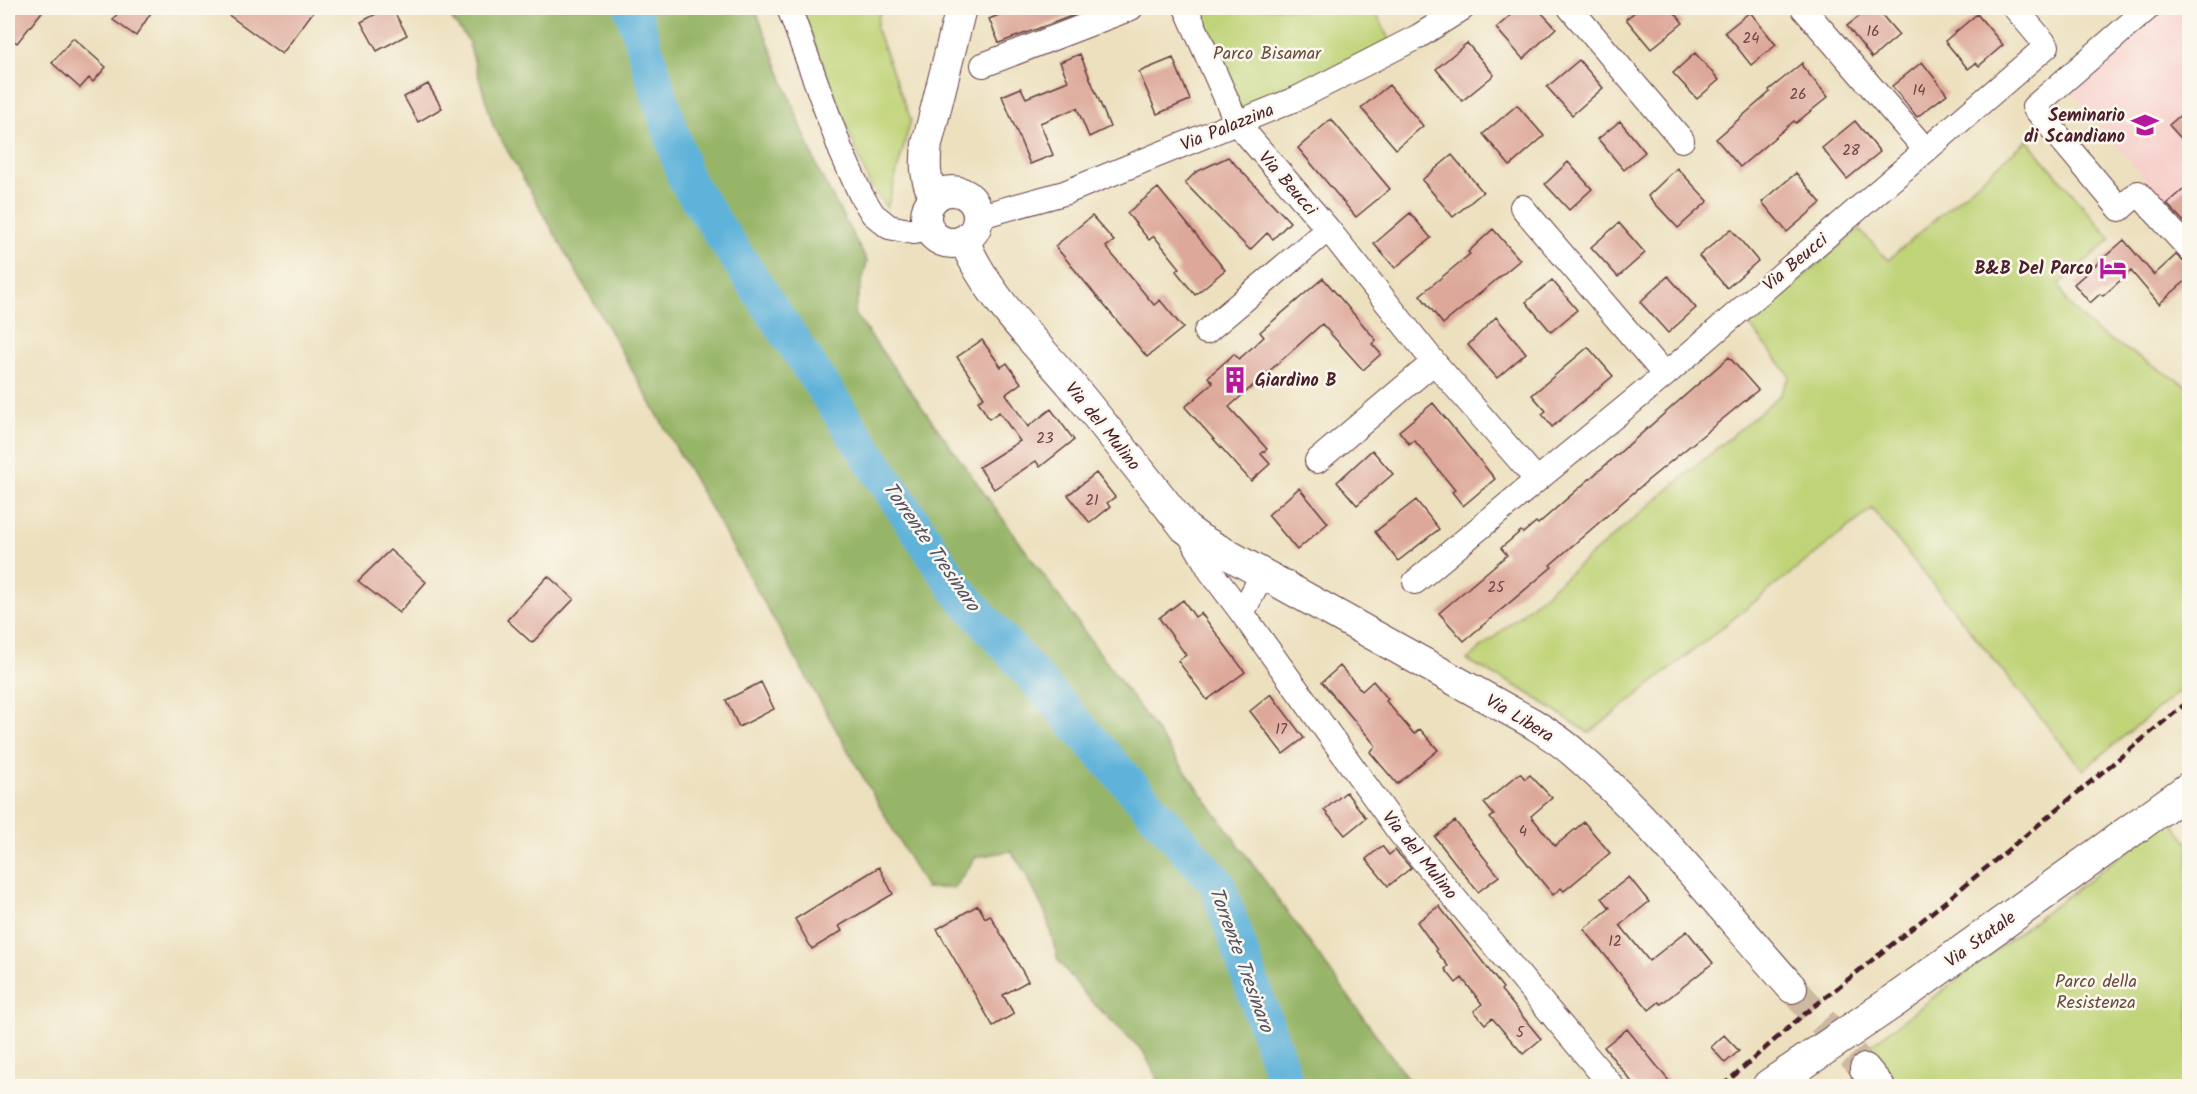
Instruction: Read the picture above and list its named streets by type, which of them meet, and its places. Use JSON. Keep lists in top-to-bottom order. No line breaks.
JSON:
{"streets":{"main road":["Via Statale"],"street":["Via Palazzina","Via Beucci","Via del Mulino","Via Libera"]},"crossings":[["Via Palazzina","Via Beucci"],["Via Palazzina","Via del Mulino"],["Via del Mulino","Via Libera"]],"water":["Torrente Tresinaro"],"parks":["Parco Bisamar","Parco della Resistenza"],"places":{"school or university":["Seminario di Scandiano"],"hotel":["B&B Del Parco"],"building":["Giardino B"]},"house_numbers":["16","24","14","26","28","23","21","25","17","4","12","5"]}
